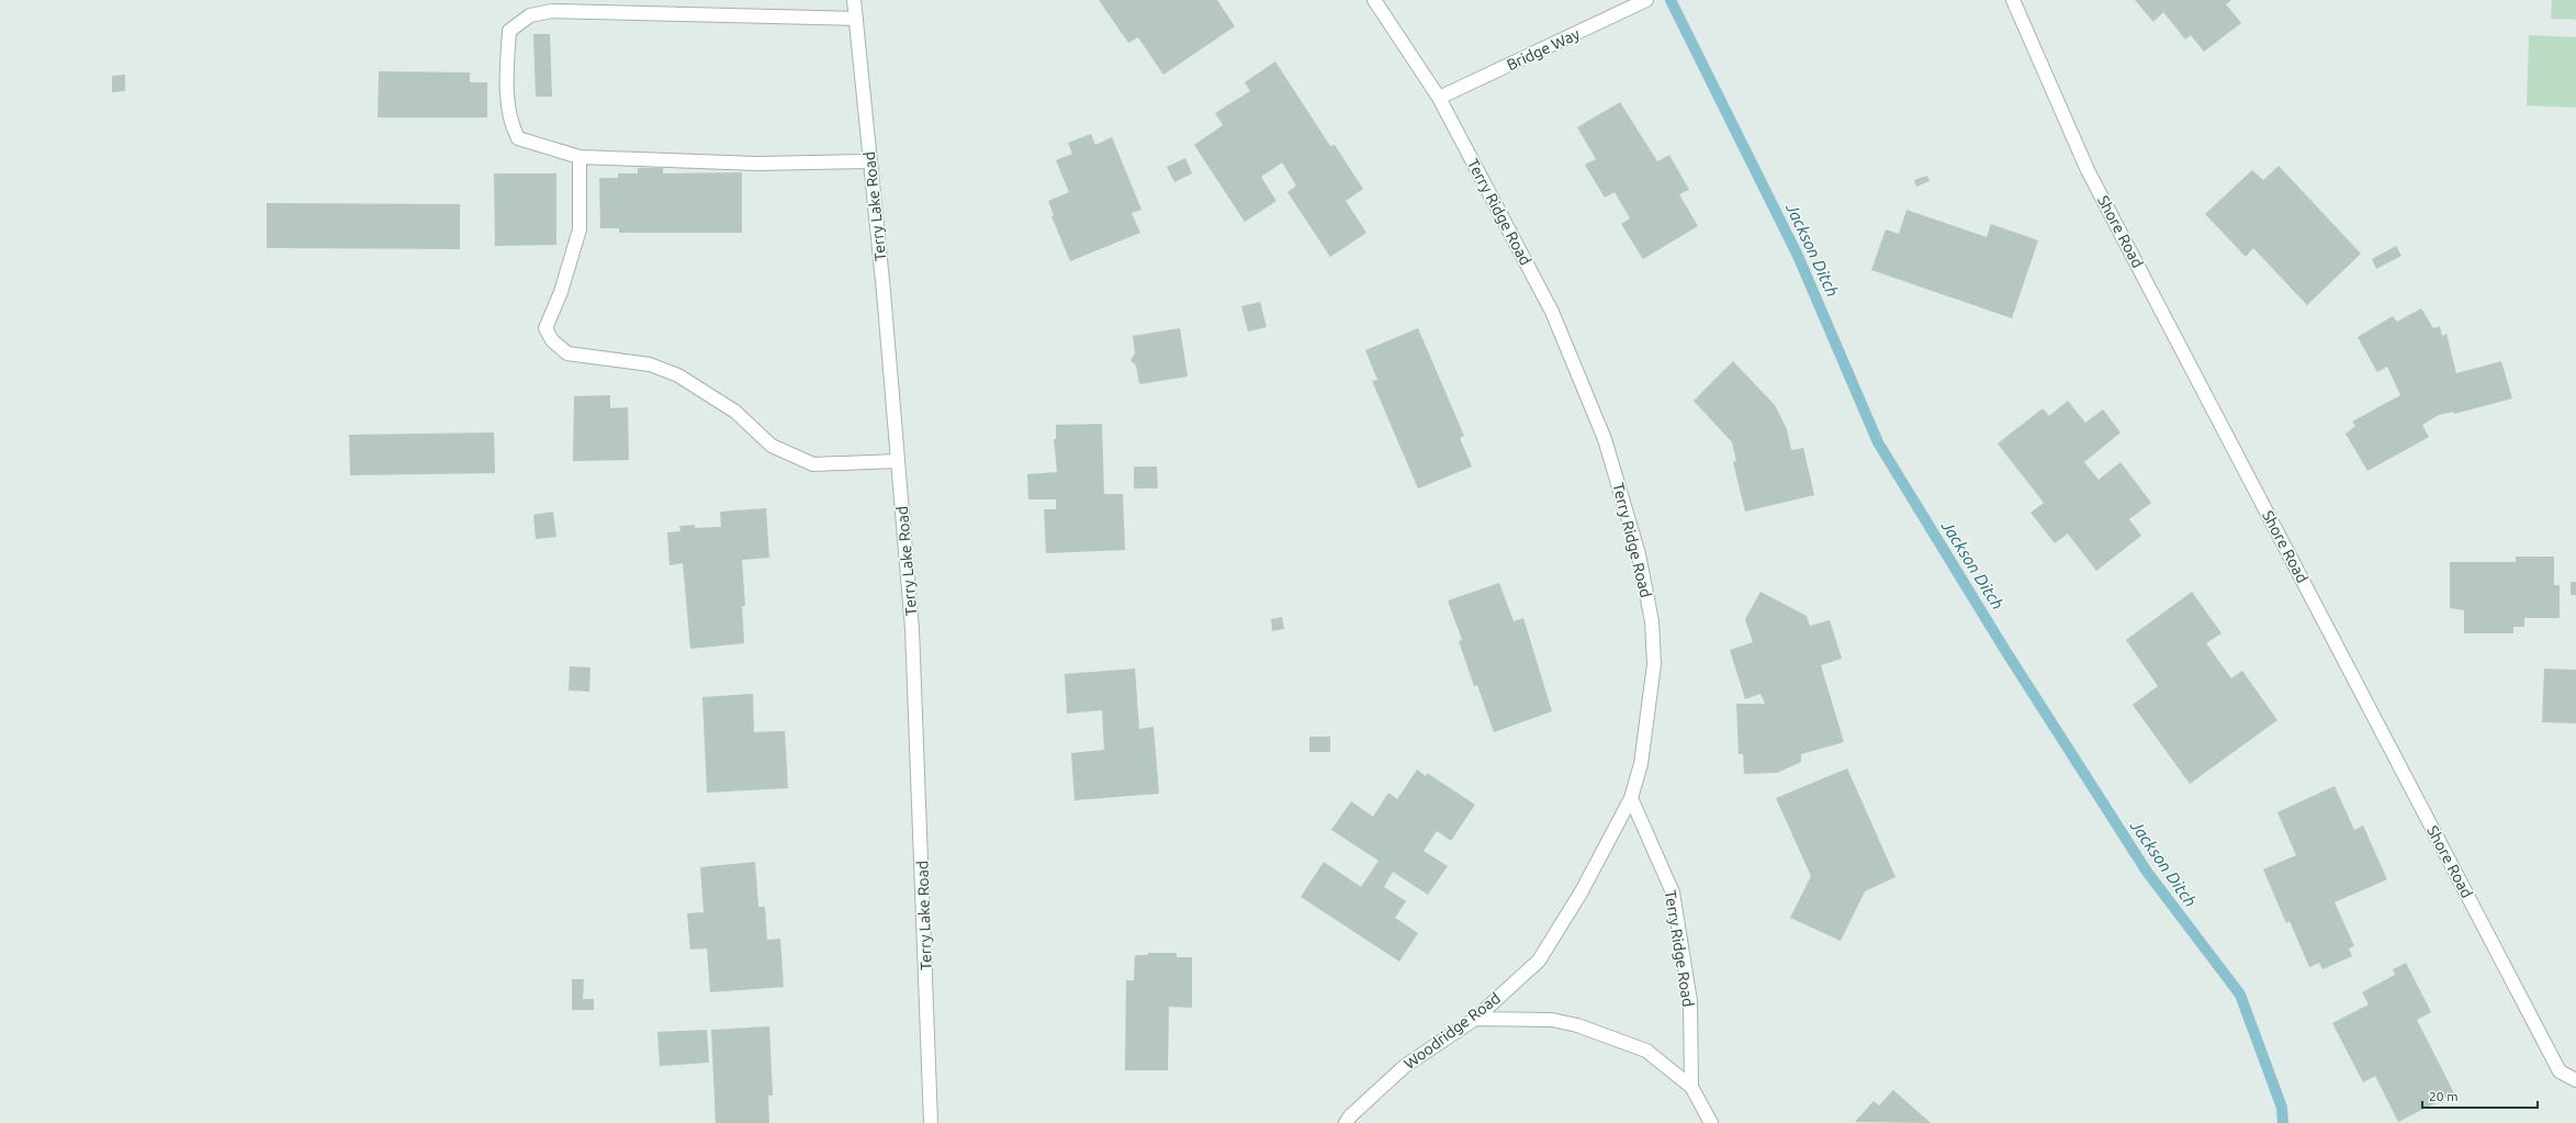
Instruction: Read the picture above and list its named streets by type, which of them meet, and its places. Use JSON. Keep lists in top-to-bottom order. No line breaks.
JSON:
{"streets":{"street":["Bridge Way","Terry Lake Road","Terry Ridge Road","Shore Road","Woodridge Road"]},"crossings":[["Bridge Way","Terry Ridge Road"],["Terry Ridge Road","Woodridge Road"]],"water":["Jackson Ditch"],"scale_bar":"20 m"}
